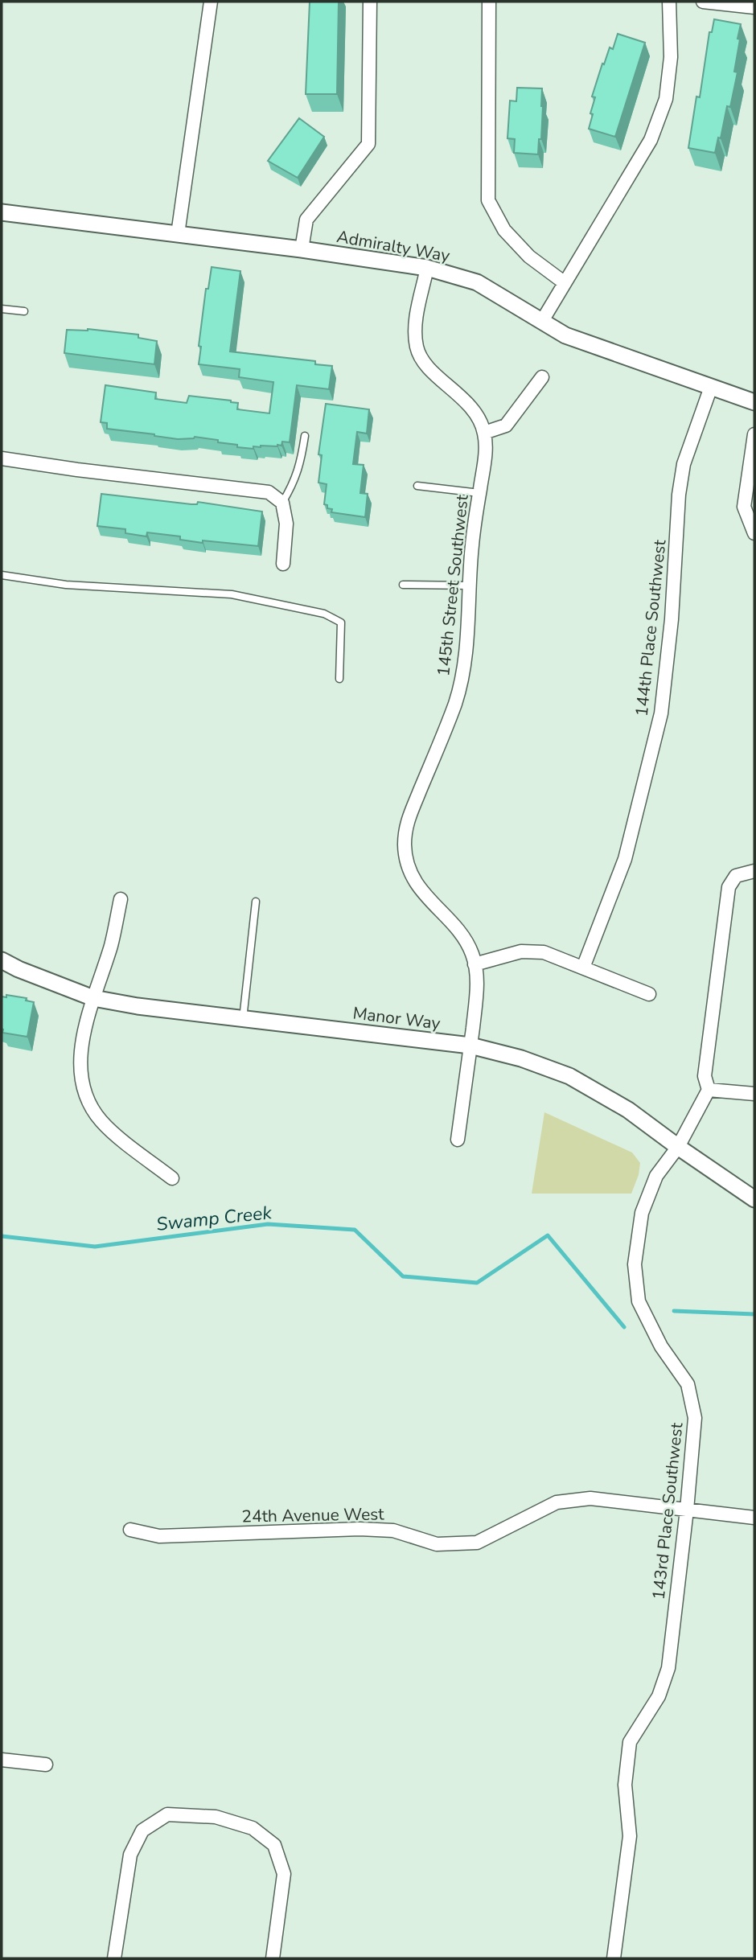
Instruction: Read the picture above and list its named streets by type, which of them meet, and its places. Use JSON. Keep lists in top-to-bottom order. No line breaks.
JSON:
{"streets":{"street":["Admiralty Way","145th Street Southwest","144th Place Southwest","Manor Way","143rd Place Southwest","24th Avenue West"]},"crossings":[["Admiralty Way","145th Street Southwest"],["Admiralty Way","144th Place Southwest"],["145th Street Southwest","Manor Way"],["Manor Way","143rd Place Southwest"],["143rd Place Southwest","24th Avenue West"]],"water":["Swamp Creek"]}
